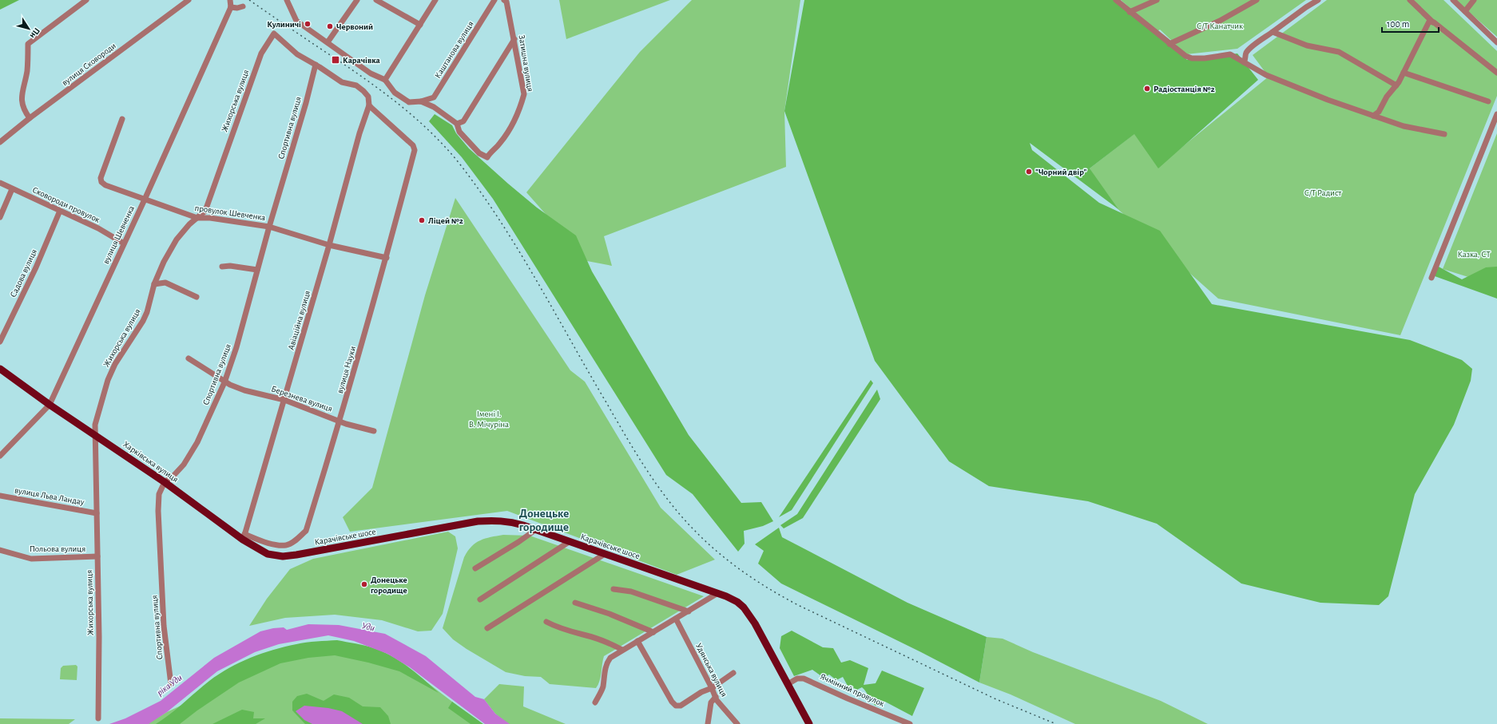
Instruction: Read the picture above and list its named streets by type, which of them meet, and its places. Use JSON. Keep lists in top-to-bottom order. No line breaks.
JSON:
{"streets":{"main road":["Харківська вулиця","Карачівське шосе"],"street":["Каштанова вулиця","Затишна вулиця","вулиця Сковороди","Жихорська вулиця","Спортивна вулиця","Сковороди провулок","провулок Шевченка","вулиця Шевченка","Садова вулиця","Авіаційна вулиця","вулиця Науки","Березнева вулиця","вулиця Льва Ландау","Польова вулиця","Удянська вулиця","Ячмінний провулок"]},"crossings":[["Жихорська вулиця","Спортивна вулиця"],["Жихорська вулиця","провулок Шевченка"],["Жихорська вулиця","Харківська вулиця"],["Жихорська вулиця","вулиця Льва Ландау"],["Жихорська вулиця","Польова вулиця"],["Спортивна вулиця","провулок Шевченка"],["Спортивна вулиця","Березнева вулиця"],["Спортивна вулиця","Харківська вулиця"],["Сковороди провулок","вулиця Шевченка"],["Сковороди провулок","Садова вулиця"],["провулок Шевченка","вулиця Шевченка"],["провулок Шевченка","Авіаційна вулиця"],["провулок Шевченка","вулиця Науки"],["вулиця Шевченка","Харківська вулиця"],["Авіаційна вулиця","вулиця Науки"],["Авіаційна вулиця","Березнева вулиця"],["Авіаційна вулиця","Харківська вулиця"],["вулиця Науки","Березнева вулиця"],["вулиця Науки","Харківська вулиця"],["Харківська вулиця","Карачівське шосе"],["Карачівське шосе","Ячмінний провулок"]],"districts":["Донецьке городище"],"water":["Уди","ріка Уди"],"parks":["С/Т Канатчик","С/Т Радист","Казка, СТ","Імені І. В. Мічуріна"],"places":{"other":["Кулиничі","Червоний","Радiостанцiя №2","\"Чорний двір\"","Ліцей №2","Донецьке городище"],"transit":["Карачівка"]},"scale_bar":"100 m","north":"bottom right"}
